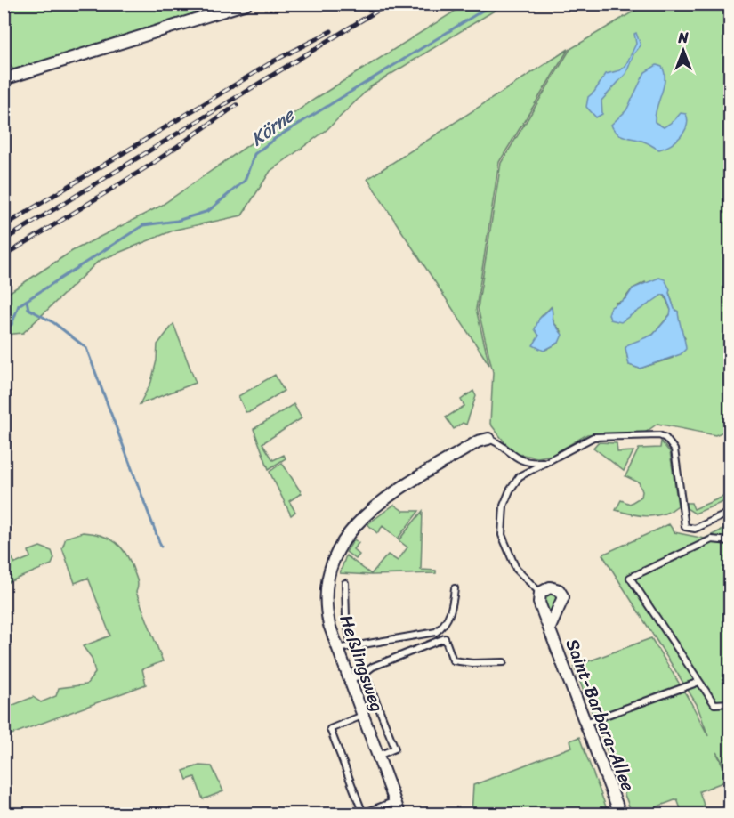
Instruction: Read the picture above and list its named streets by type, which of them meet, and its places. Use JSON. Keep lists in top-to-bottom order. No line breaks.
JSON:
{"streets":{"street":["Heßlingsweg","Saint-Barbara-Allee"]},"water":["Körne"],"north":"top"}
